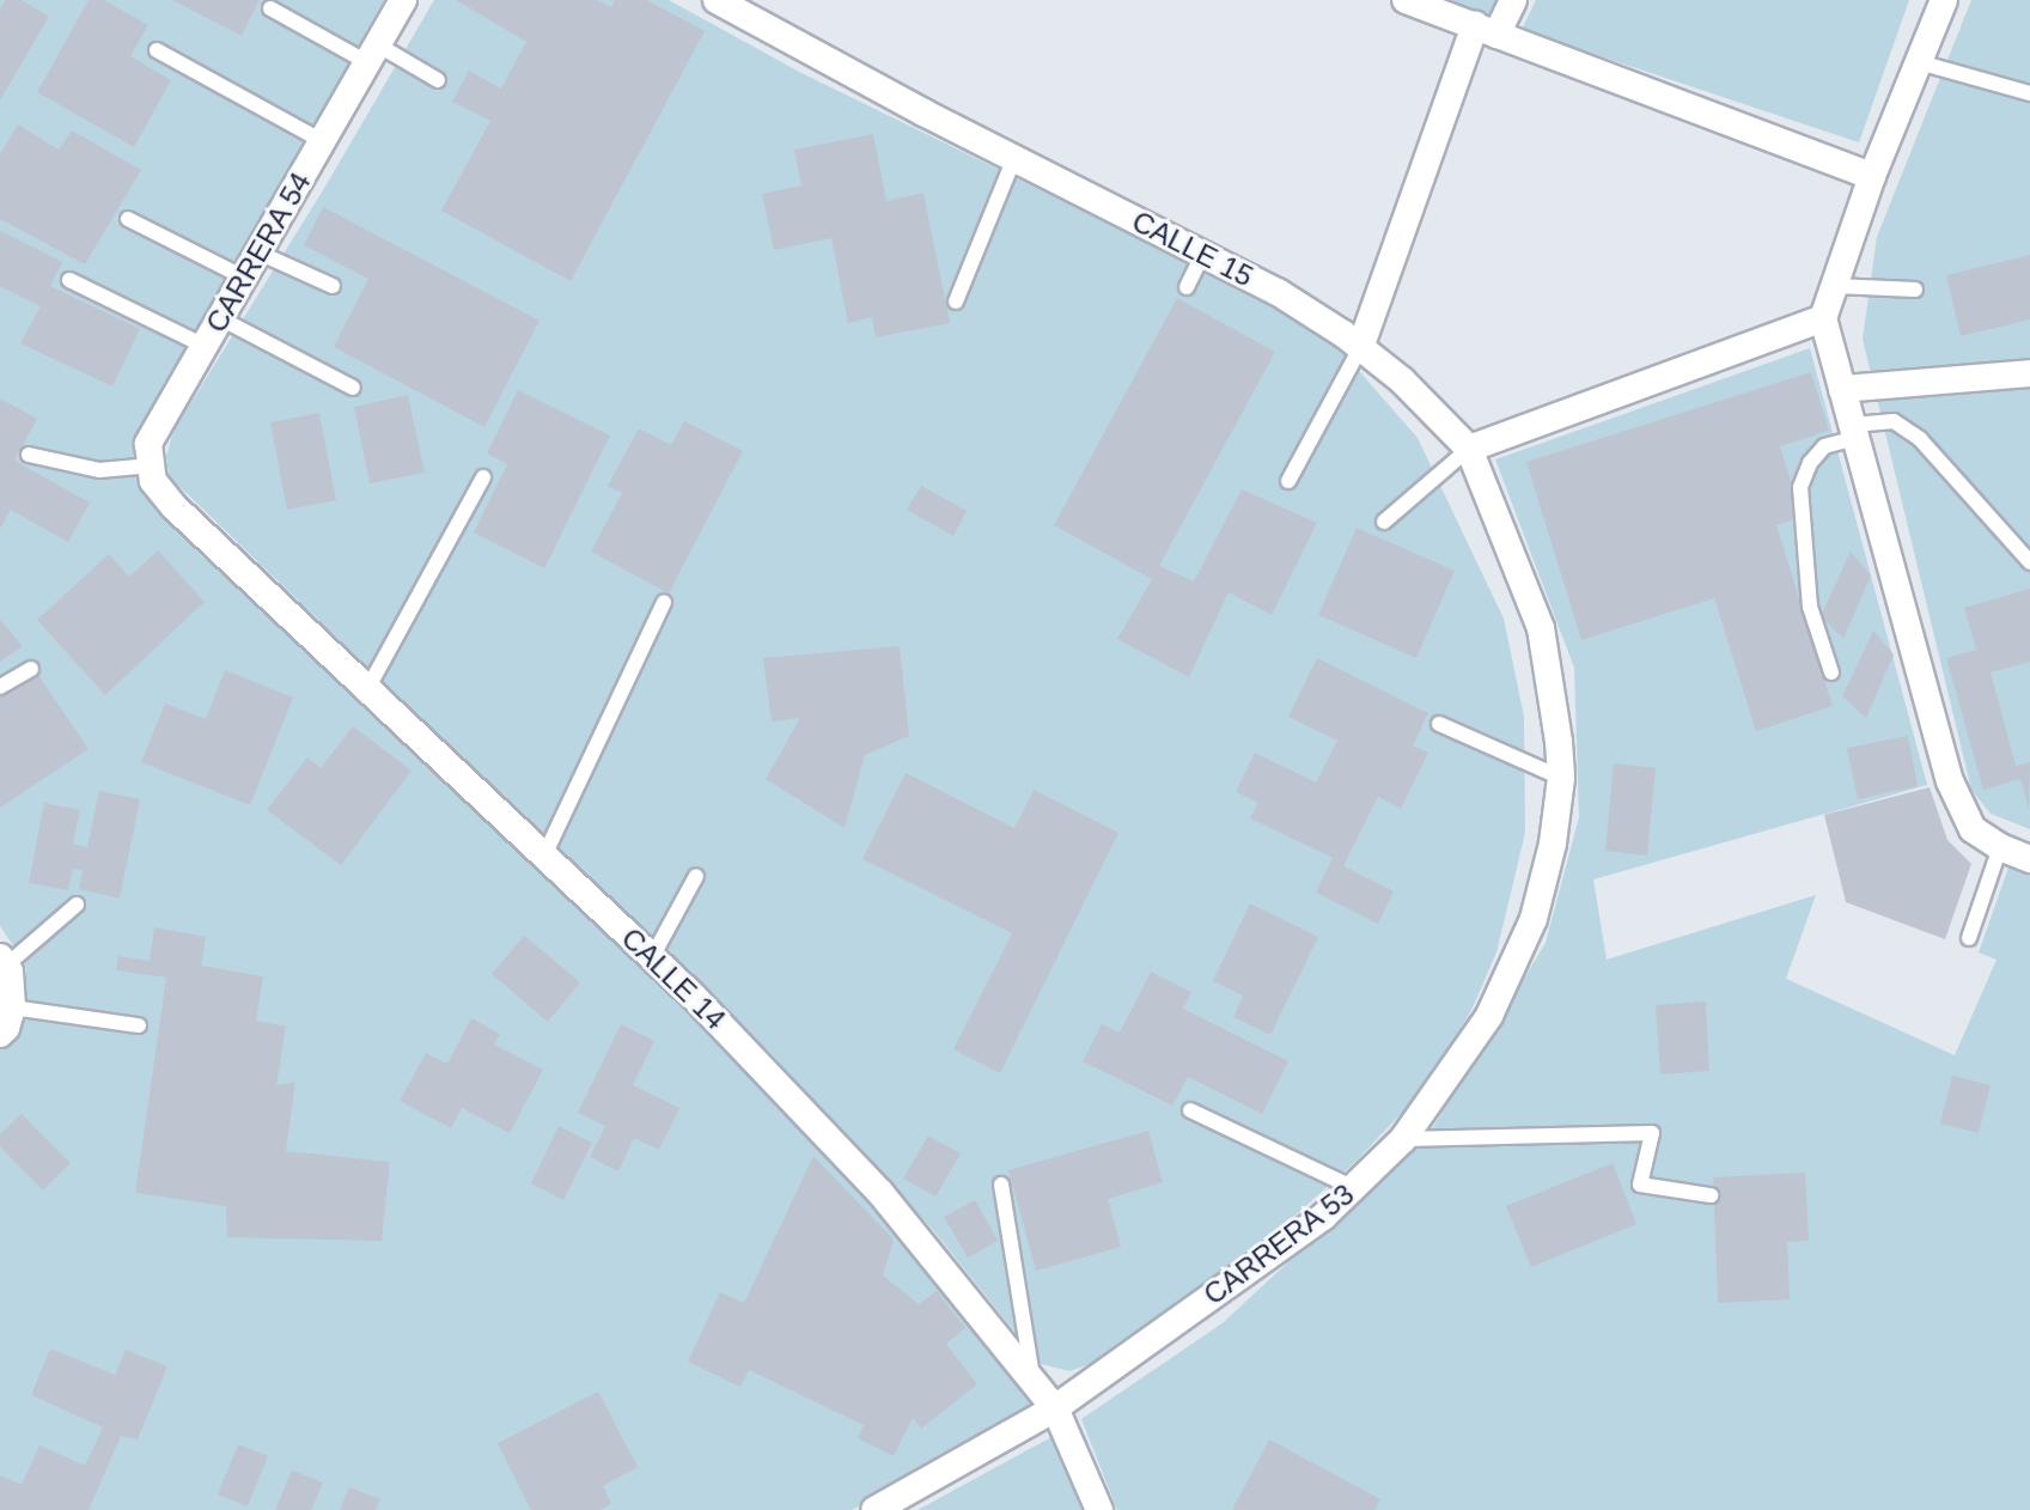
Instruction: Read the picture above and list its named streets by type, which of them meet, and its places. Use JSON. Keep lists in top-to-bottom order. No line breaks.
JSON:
{"streets":{"street":["CALLE 15","CARRERA 54","CALLE 14","CARRERA 53"]},"crossings":[["CALLE 15","CARRERA 53"],["CARRERA 54","CALLE 14"],["CALLE 14","CARRERA 53"]]}
